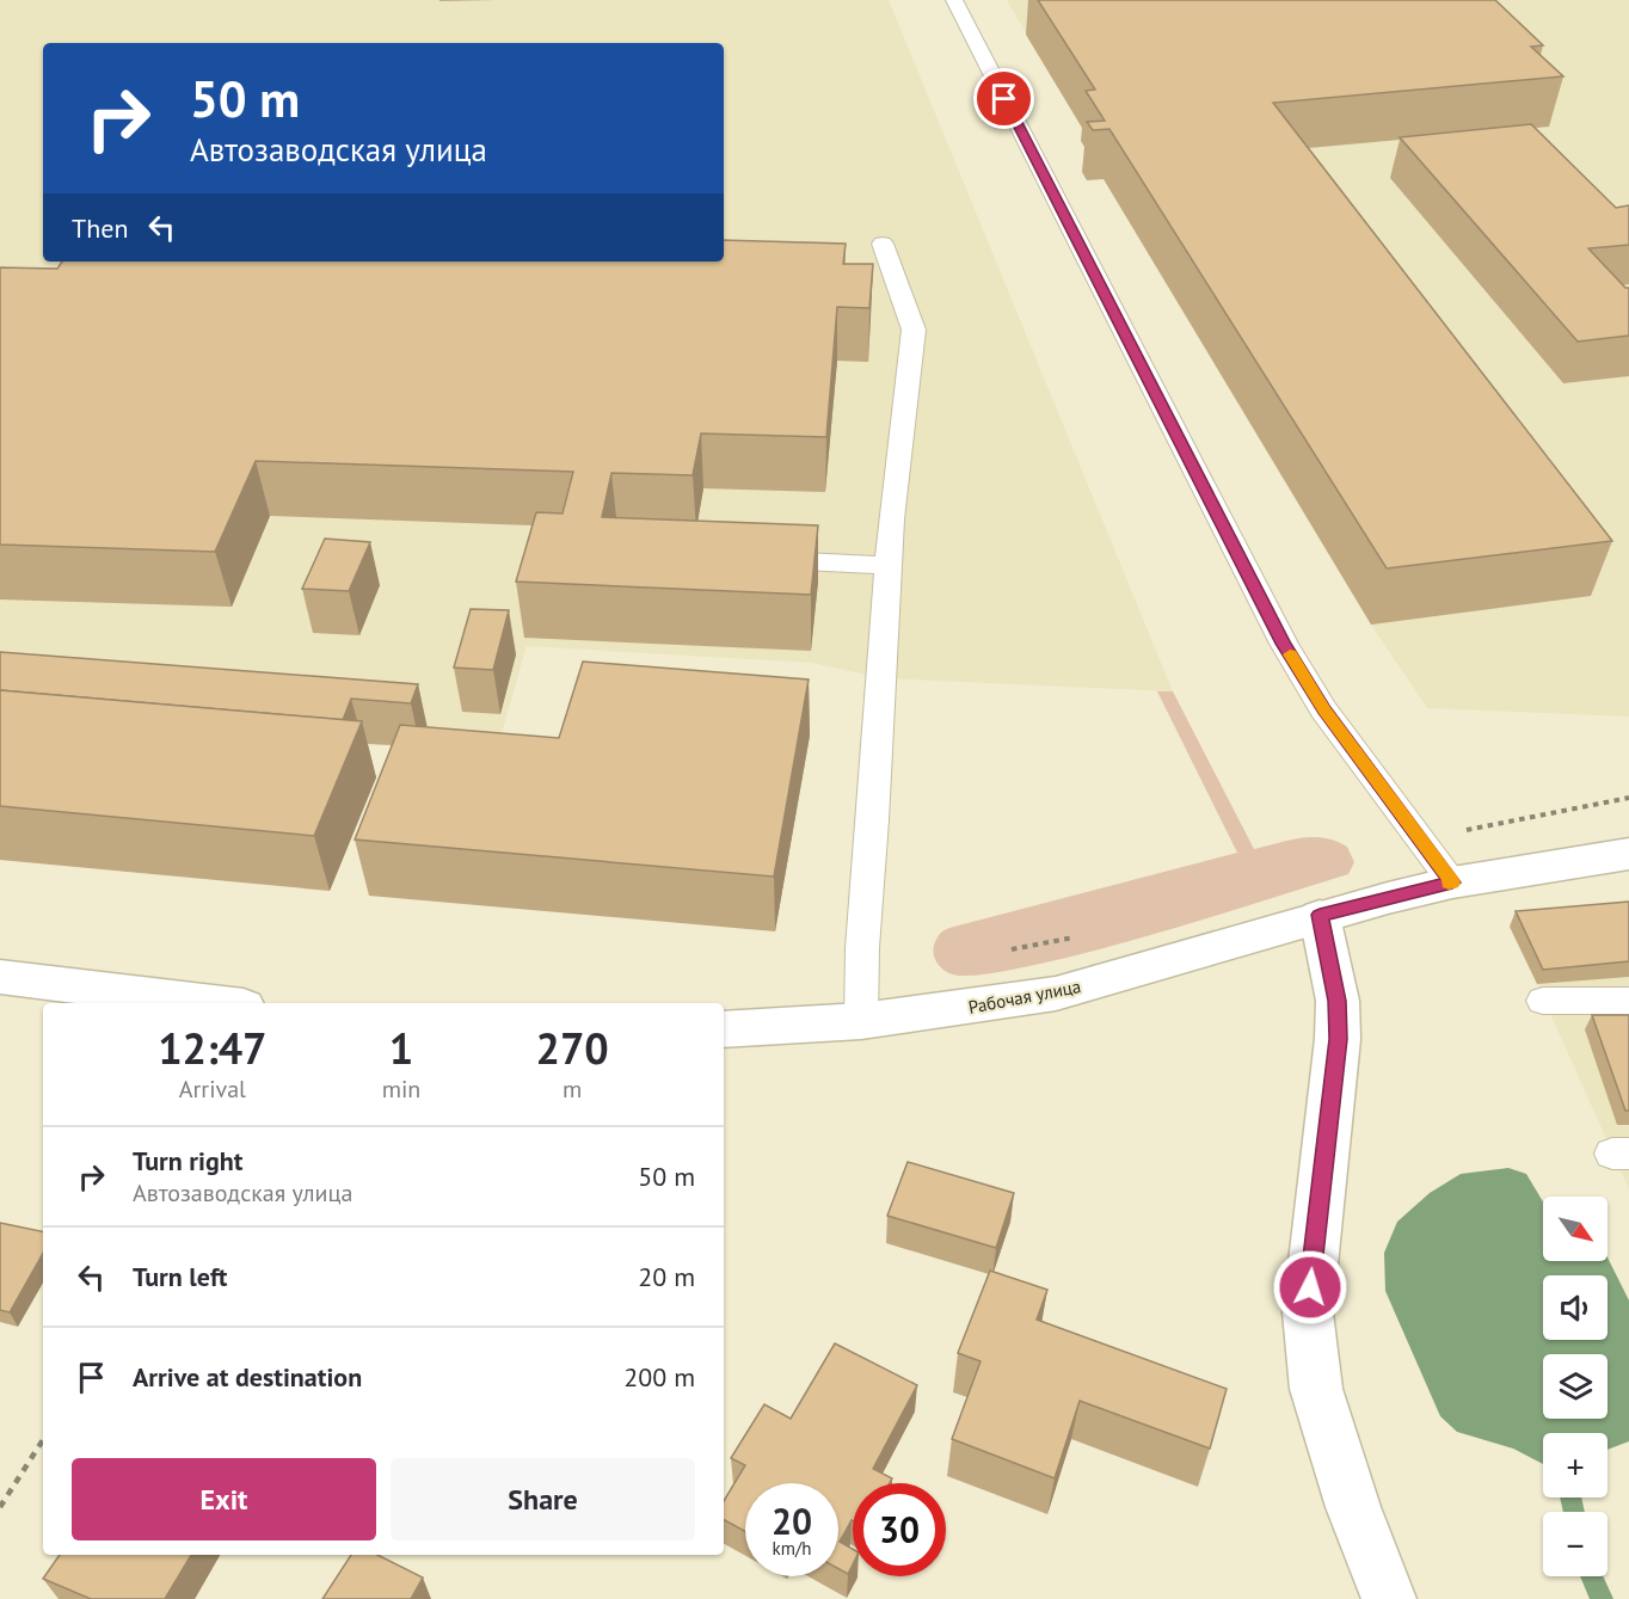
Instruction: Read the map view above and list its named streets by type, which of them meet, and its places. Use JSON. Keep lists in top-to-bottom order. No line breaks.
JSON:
{"streets":{"street":["Рабочая улица"]},"north":"bottom right","page":{"turn":["50 m","Автозаводская улица"],"then":"Then","eta":["12:47","Arrival","1","min","270","m"],"list":[{"name":"Turn right","note":"Автозаводская улица","value":"50 m"},{"name":"Turn left","value":"20 m"},{"name":"Arrive at destination","value":"200 m"}],"map_buttons":["+","−"],"buttons":["Exit","Share"],"speed":"20 km/h","limit":"30"}}
